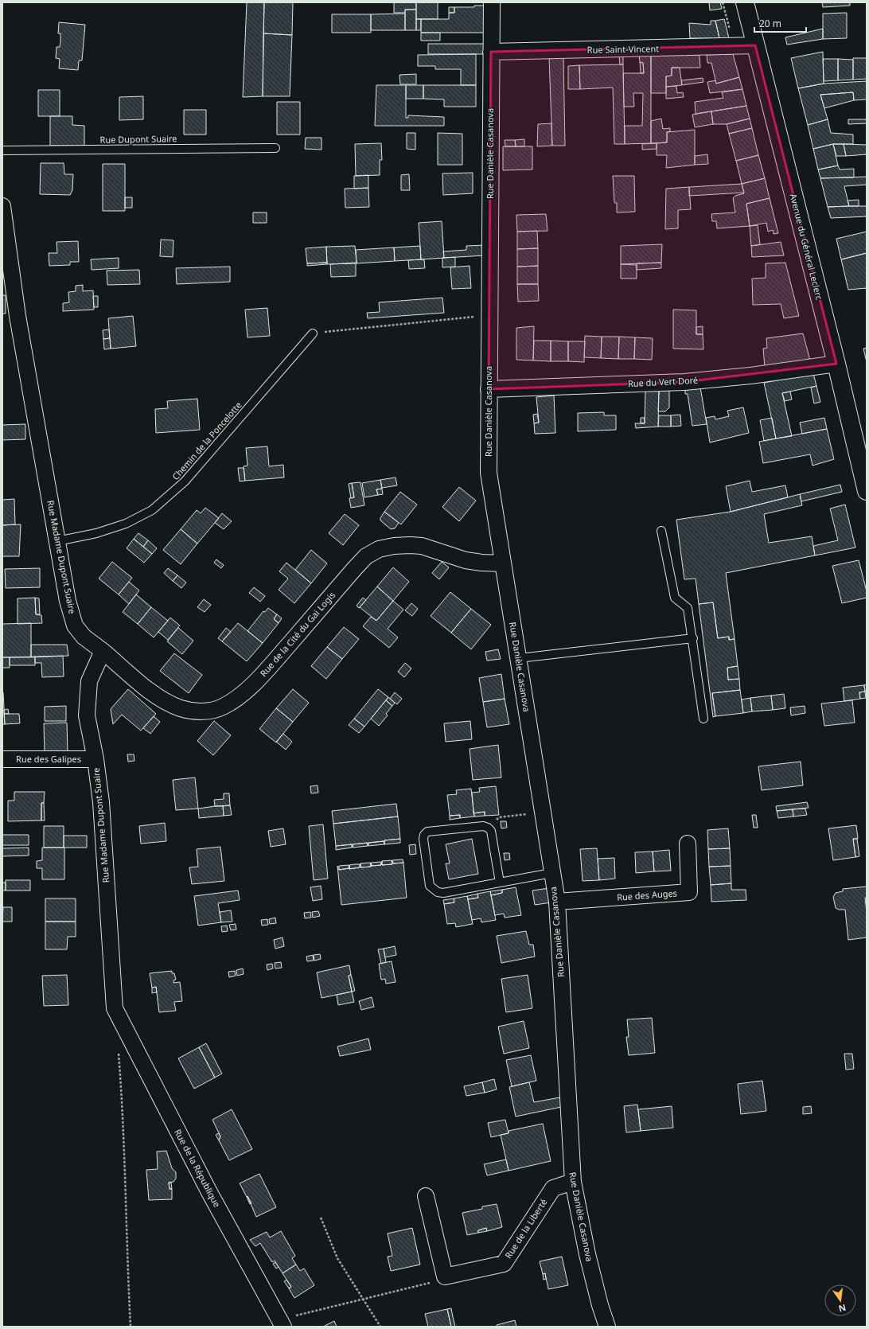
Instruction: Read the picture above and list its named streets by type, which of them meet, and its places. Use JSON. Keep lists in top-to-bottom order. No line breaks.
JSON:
{"streets":{"main road":["Avenue du Général Leclerc"],"street":["Rue Saint-Vincent","Rue Danièle Casanova","Rue du Vert Doré","Rue Madame Dupont Suaire","Rue de la Cité du Gai Logis","Rue des Galipes","Rue des Auges","Rue de la République","Rue de la Liberté"],"lane":["Rue Dupont Suaire","Chemin de la Poncelotte"]},"crossings":[["Rue Saint-Vincent","Rue Danièle Casanova"],["Rue Saint-Vincent","Avenue du Général Leclerc"],["Rue Danièle Casanova","Rue du Vert Doré"],["Rue Danièle Casanova","Rue de la Cité du Gai Logis"],["Rue Danièle Casanova","Rue des Auges"],["Rue Danièle Casanova","Rue de la Liberté"],["Avenue du Général Leclerc","Rue du Vert Doré"],["Chemin de la Poncelotte","Rue Madame Dupont Suaire"],["Rue Madame Dupont Suaire","Rue de la Cité du Gai Logis"],["Rue Madame Dupont Suaire","Rue des Galipes"],["Rue Madame Dupont Suaire","Rue de la République"]],"scale_bar":"20 m","north":"bottom"}
